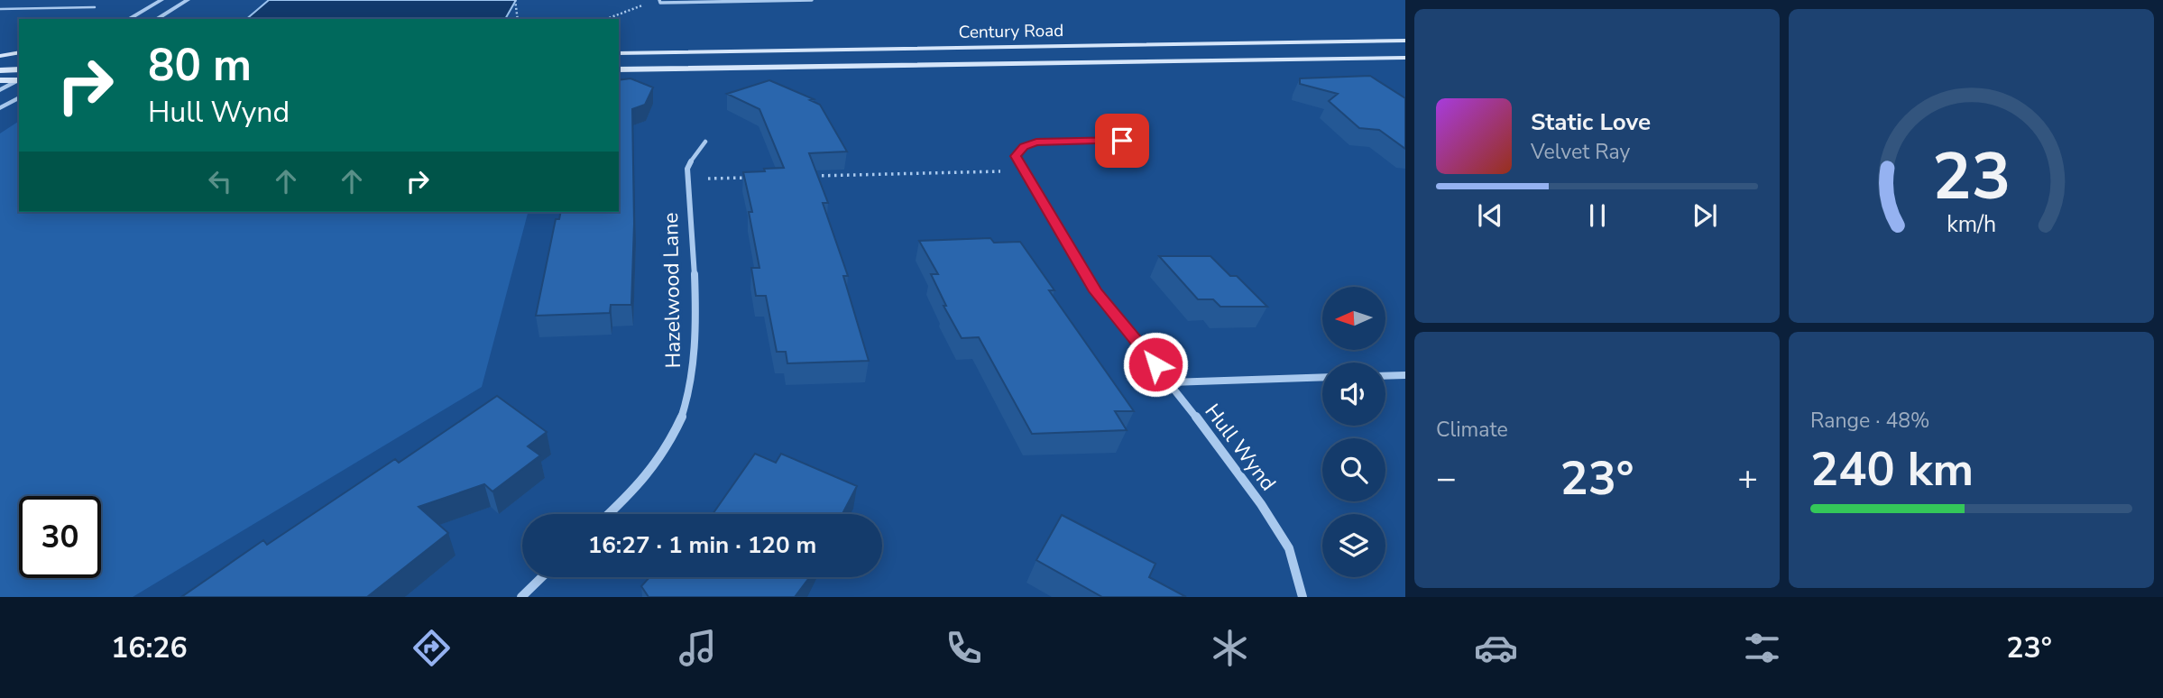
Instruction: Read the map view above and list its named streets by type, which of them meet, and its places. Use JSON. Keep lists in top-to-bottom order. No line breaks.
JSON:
{"streets":{"main road":["Century Road"],"street":["Hazelwood Lane","Hull Wynd"]},"north":"left","page":{"turn":["80 m","Hull Wynd"],"song":["Static Love","Velvet Ray"],"tile":["Climate",["Range · 48%","240 km"]],"heat":["−","23°","+"],"limit":"30","trip":"16:27 · 1 min · 120 m","tabs":["16:26","23°"],"gauge":["23","km/h"]}}
